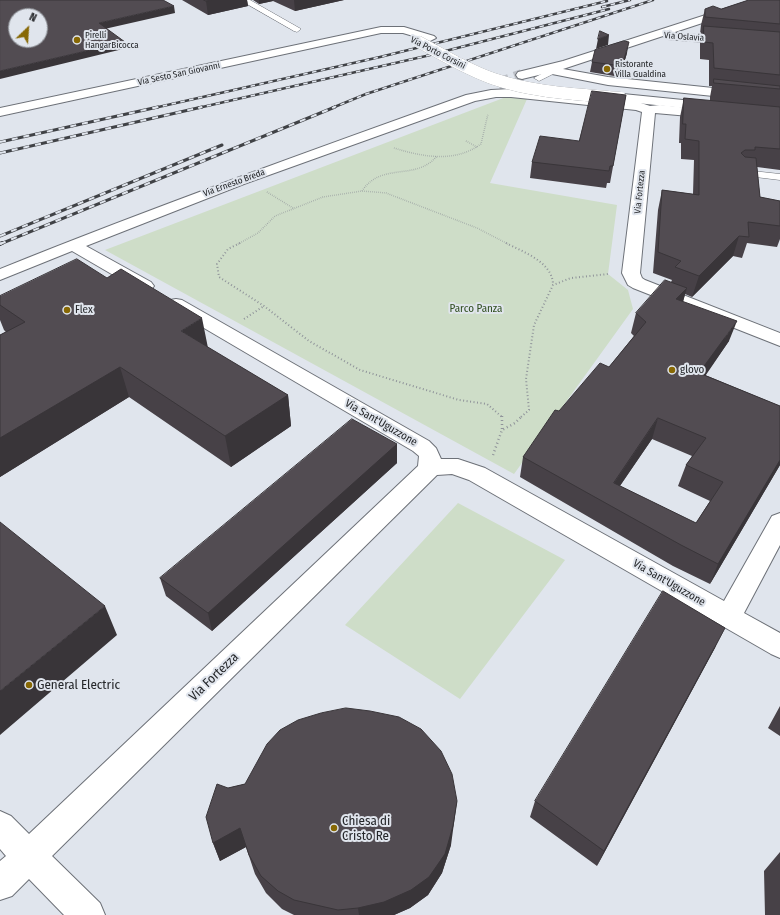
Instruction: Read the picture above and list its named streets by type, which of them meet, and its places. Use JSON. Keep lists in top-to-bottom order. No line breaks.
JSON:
{"streets":{"street":["Via Oslavia","Via Porto Corsini","Via Sesto San Giovanni","Via Ernesto Breda","Via Fortezza","Via Sant'Uguzzone"]},"crossings":[["Via Porto Corsini","Via Sesto San Giovanni"],["Via Porto Corsini","Via Ernesto Breda"],["Via Porto Corsini","Via Fortezza"],["Via Ernesto Breda","Via Sant'Uguzzone"],["Via Fortezza","Via Sant'Uguzzone"]],"parks":["Parco Panza"],"places":["Pirelli HangarBicocca","Ristorante Villa Gualdina","Flex","glovo","General Electric","Chiesa di Cristo Re"],"north":"top right"}
